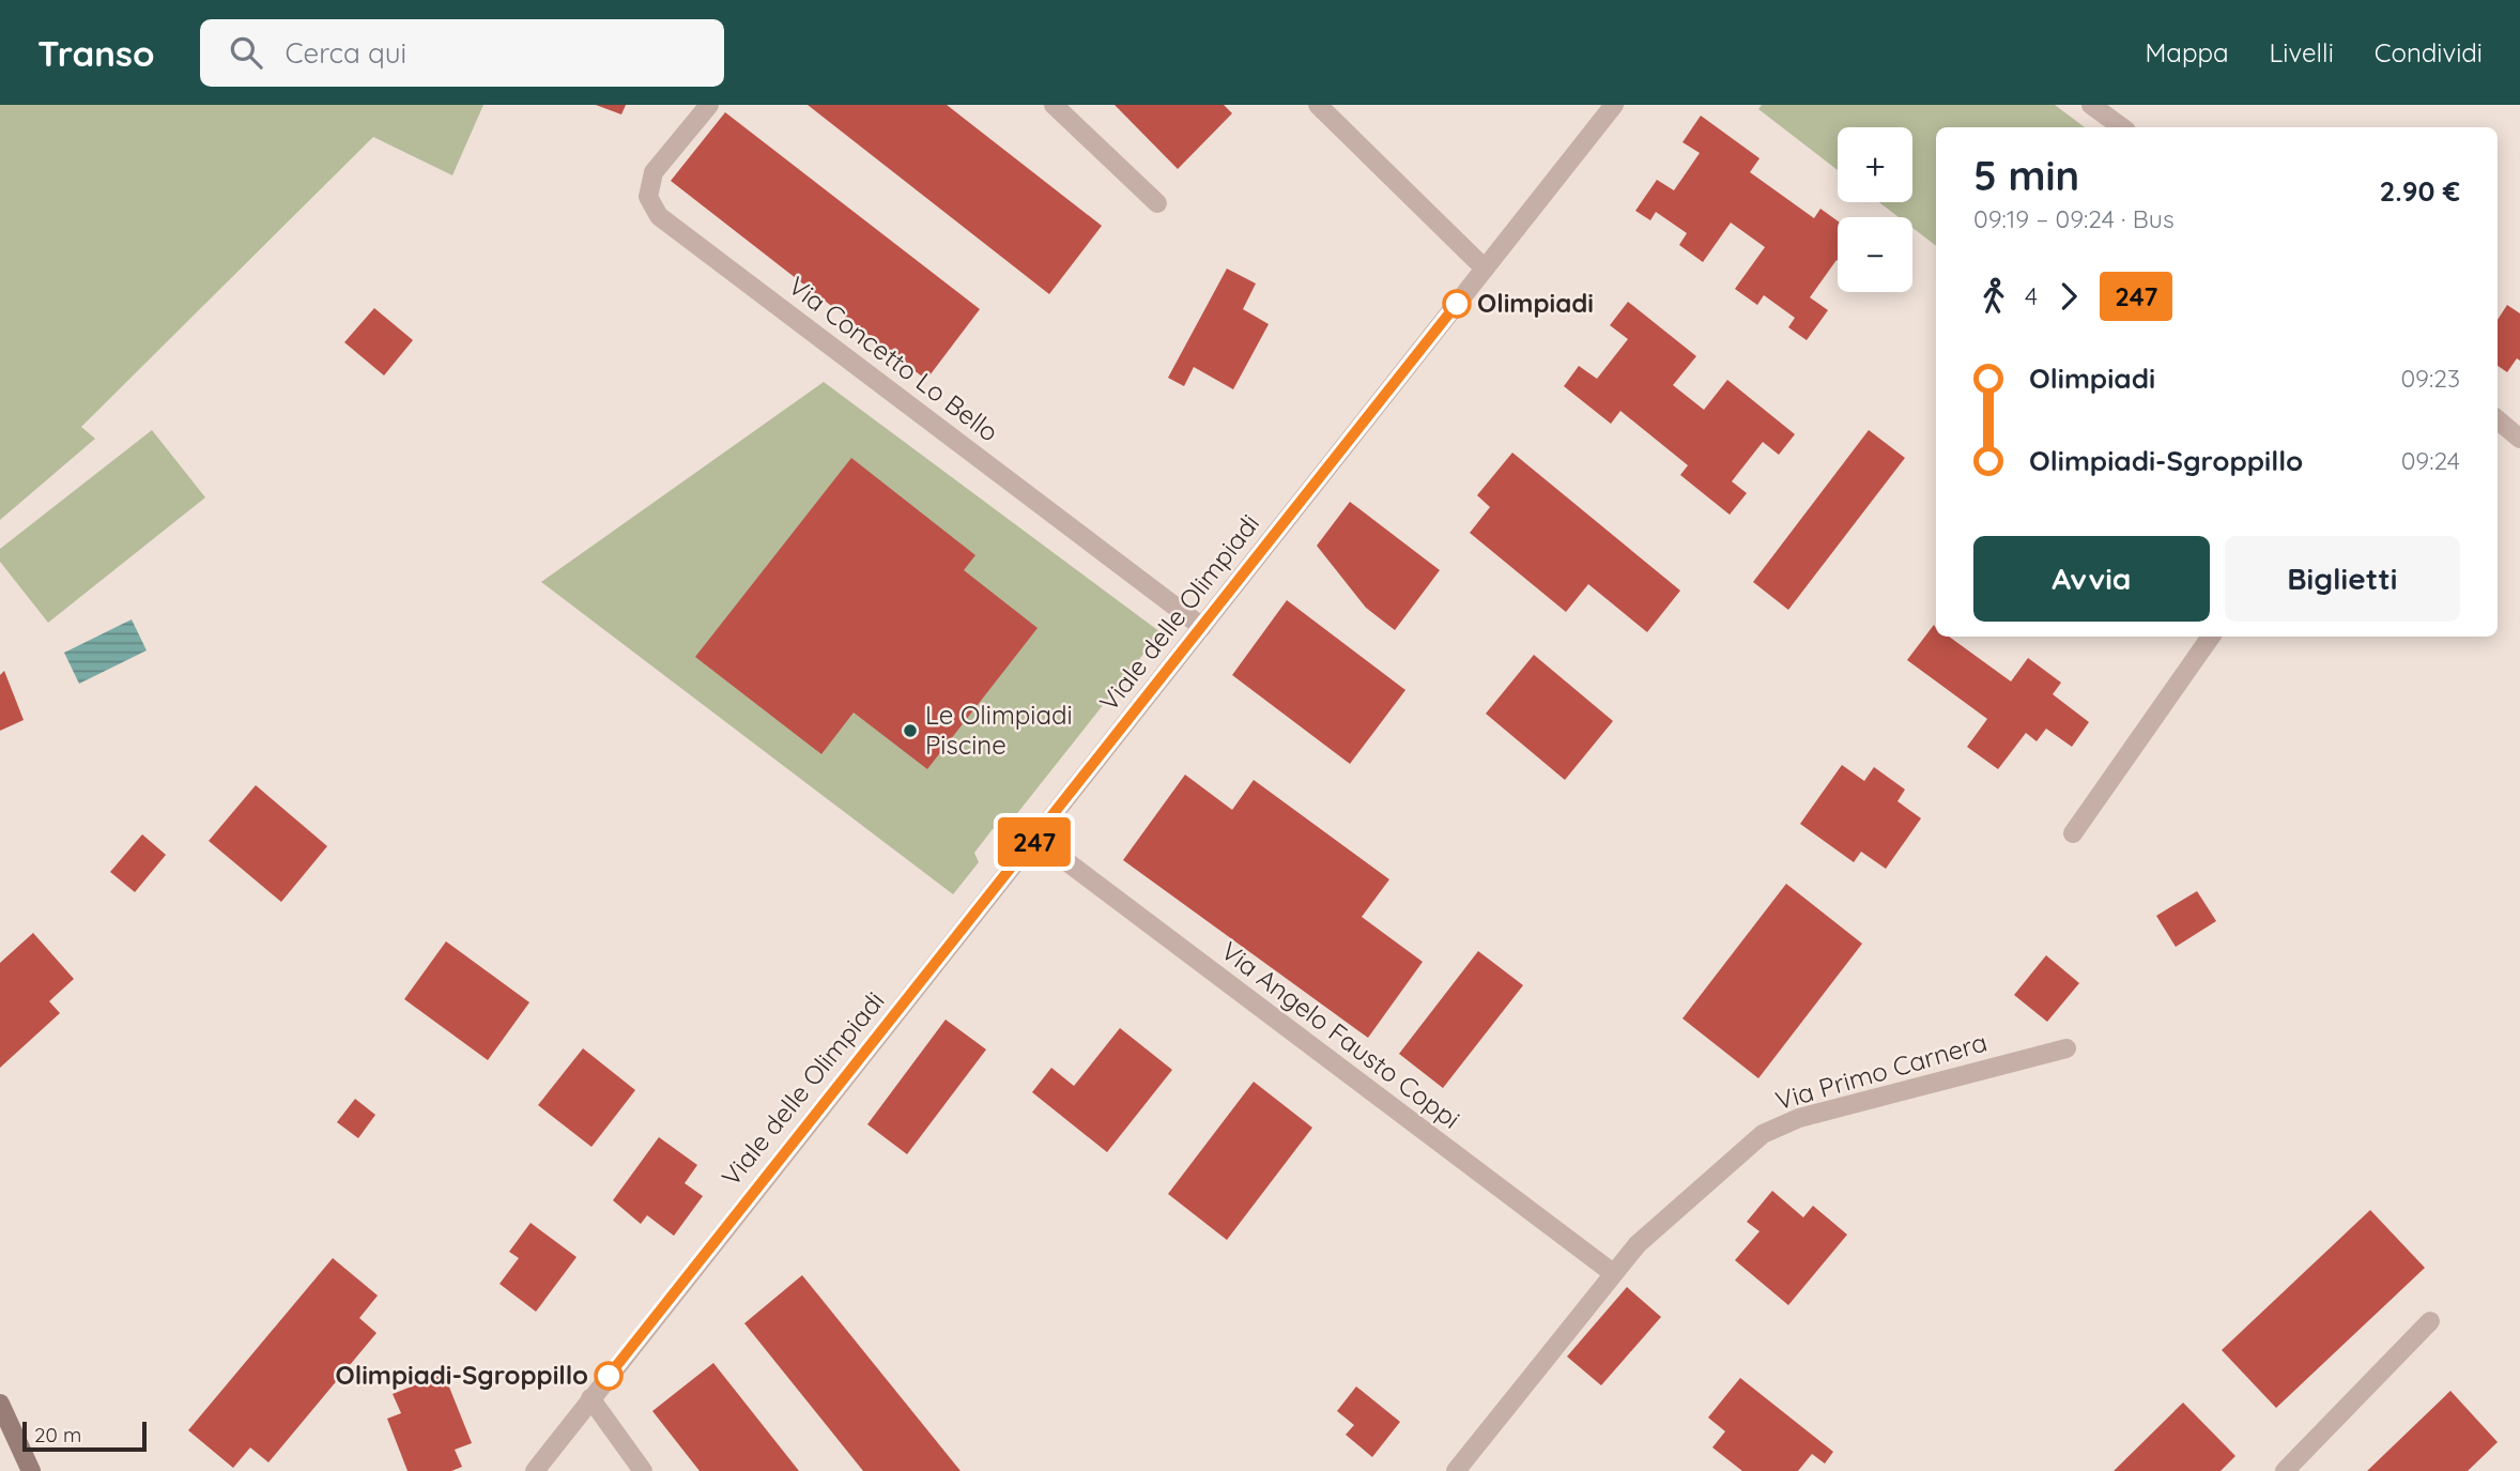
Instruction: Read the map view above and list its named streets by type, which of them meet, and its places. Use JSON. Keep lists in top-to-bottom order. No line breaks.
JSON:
{"streets":{"street":["Via Concetto Lo Bello","Viale delle Olimpiadi","Via Angelo Fausto Coppi","Via Primo Carnera"]},"crossings":[["Via Concetto Lo Bello","Viale delle Olimpiadi"],["Viale delle Olimpiadi","Via Angelo Fausto Coppi"],["Via Angelo Fausto Coppi","Via Primo Carnera"]],"places":["Olimpiadi","Le Olimpiadi Piscine","Olimpiadi-Sgroppillo"],"lines":["bus line 247"],"scale_bar":"20 m","page":{"header":"Transo","search":"Cerca qui","nav":["Mappa","Livelli","Condividi"],"on_map":"247","map_buttons":["+","−"],"heading":["5 min","09:19 – 09:24 · Bus","2.90 €"],"legs":["4","247"],"list":[{"name":"Olimpiadi","value":"09:23"},{"name":"Olimpiadi-Sgroppillo","value":"09:24"}],"buttons":["Avvia","Biglietti"],"scale":"20 m"}}
